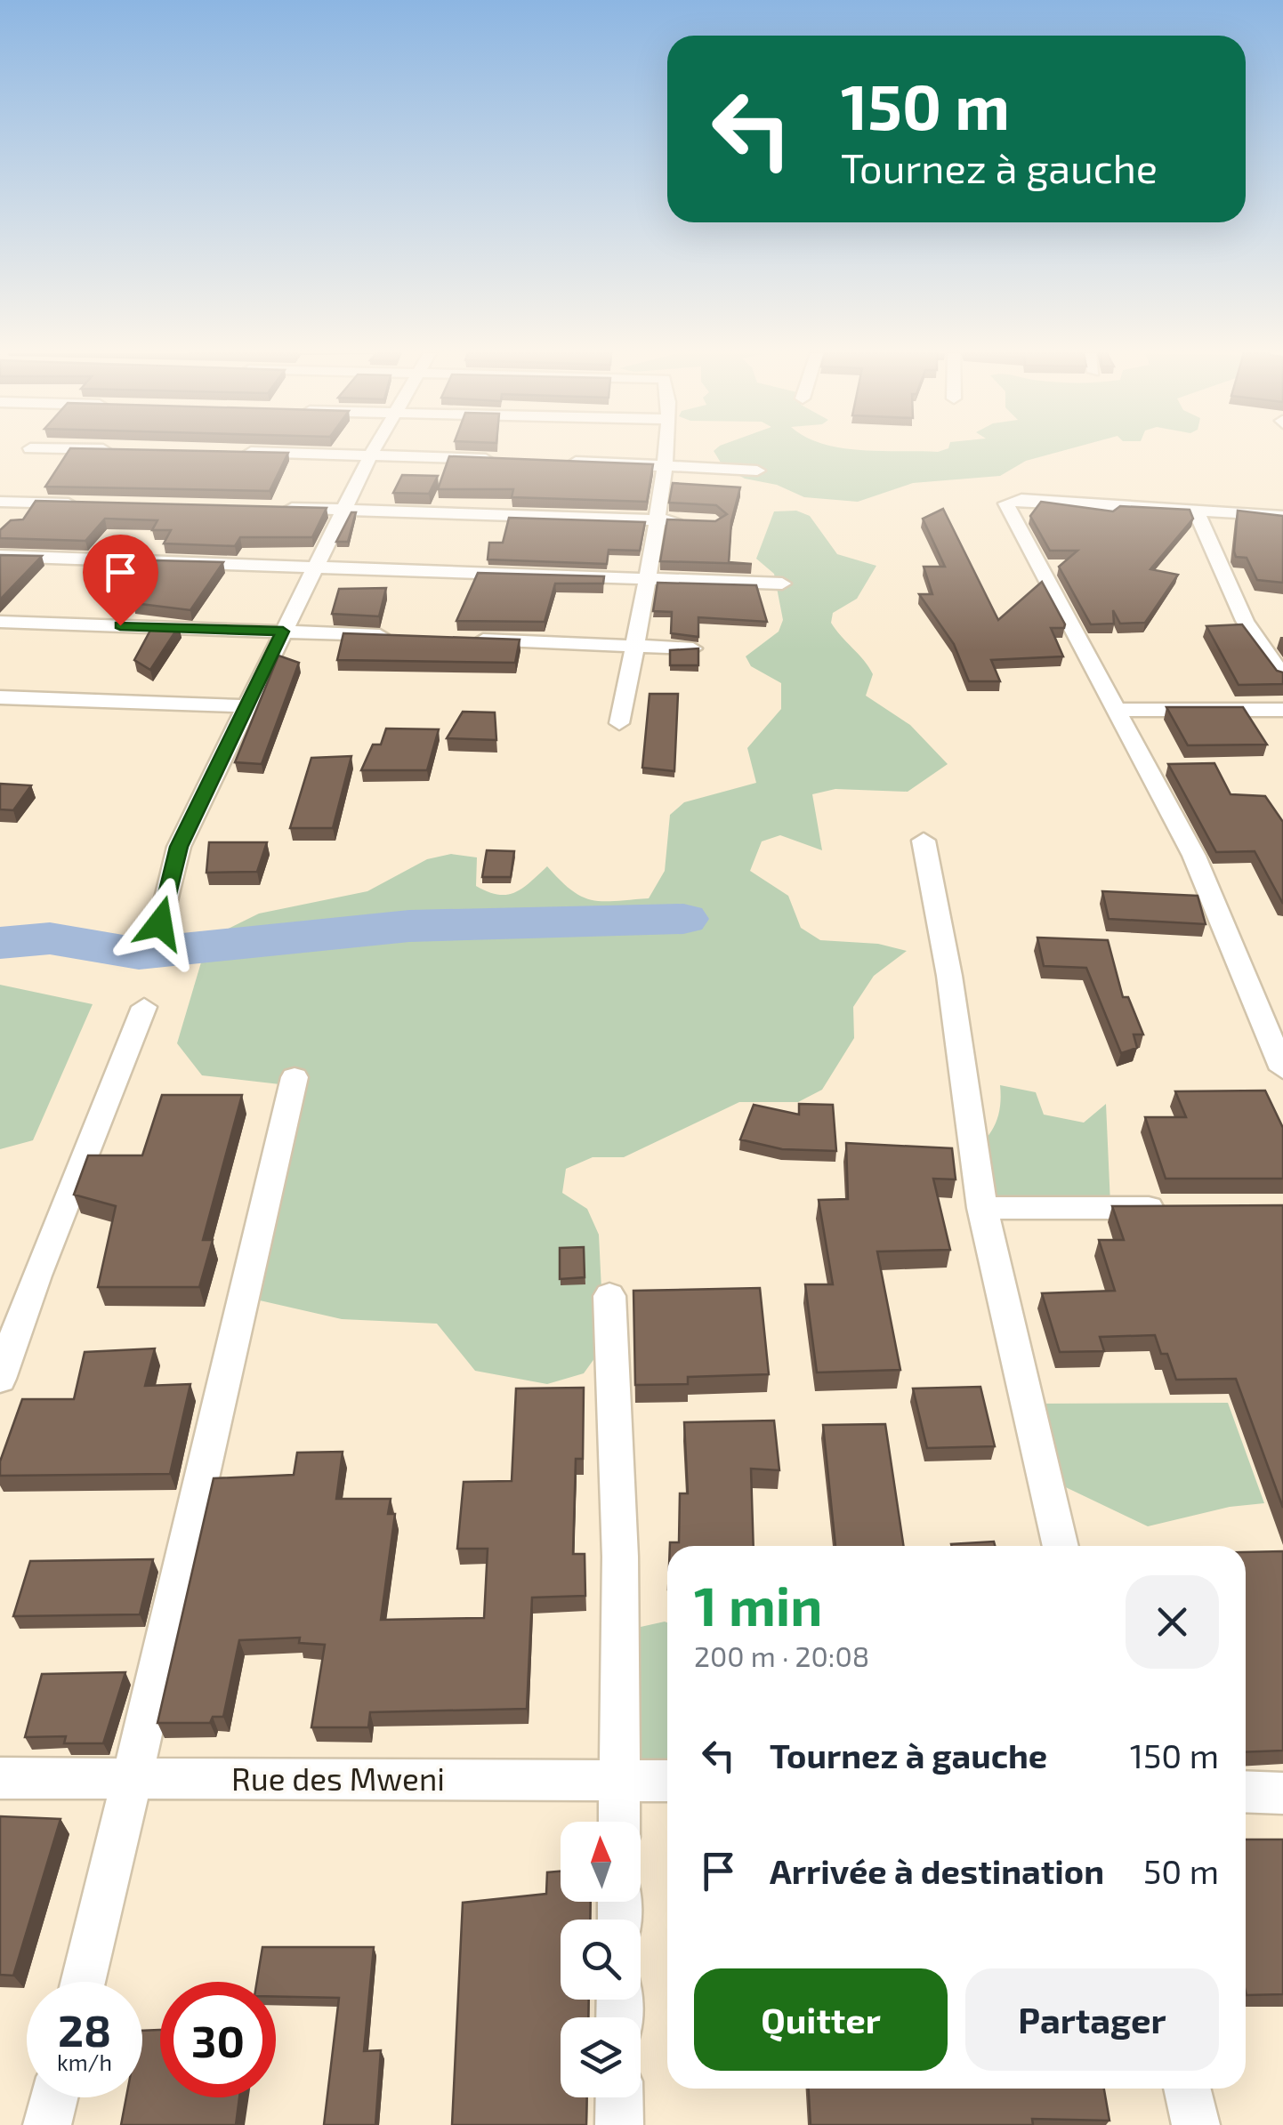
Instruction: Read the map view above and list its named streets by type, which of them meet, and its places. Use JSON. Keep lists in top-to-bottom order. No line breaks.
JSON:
{"streets":{"street":["Rue des Mweni"]},"north":"top","page":{"turn":["150 m","Tournez à gauche"],"heading":["1 min","200 m · 20:08"],"list":[{"name":"Tournez à gauche","value":"150 m"},{"name":"Arrivée à destination","value":"50 m"}],"buttons":["Quitter","Partager"],"speed":"28 km/h","limit":"30"}}
